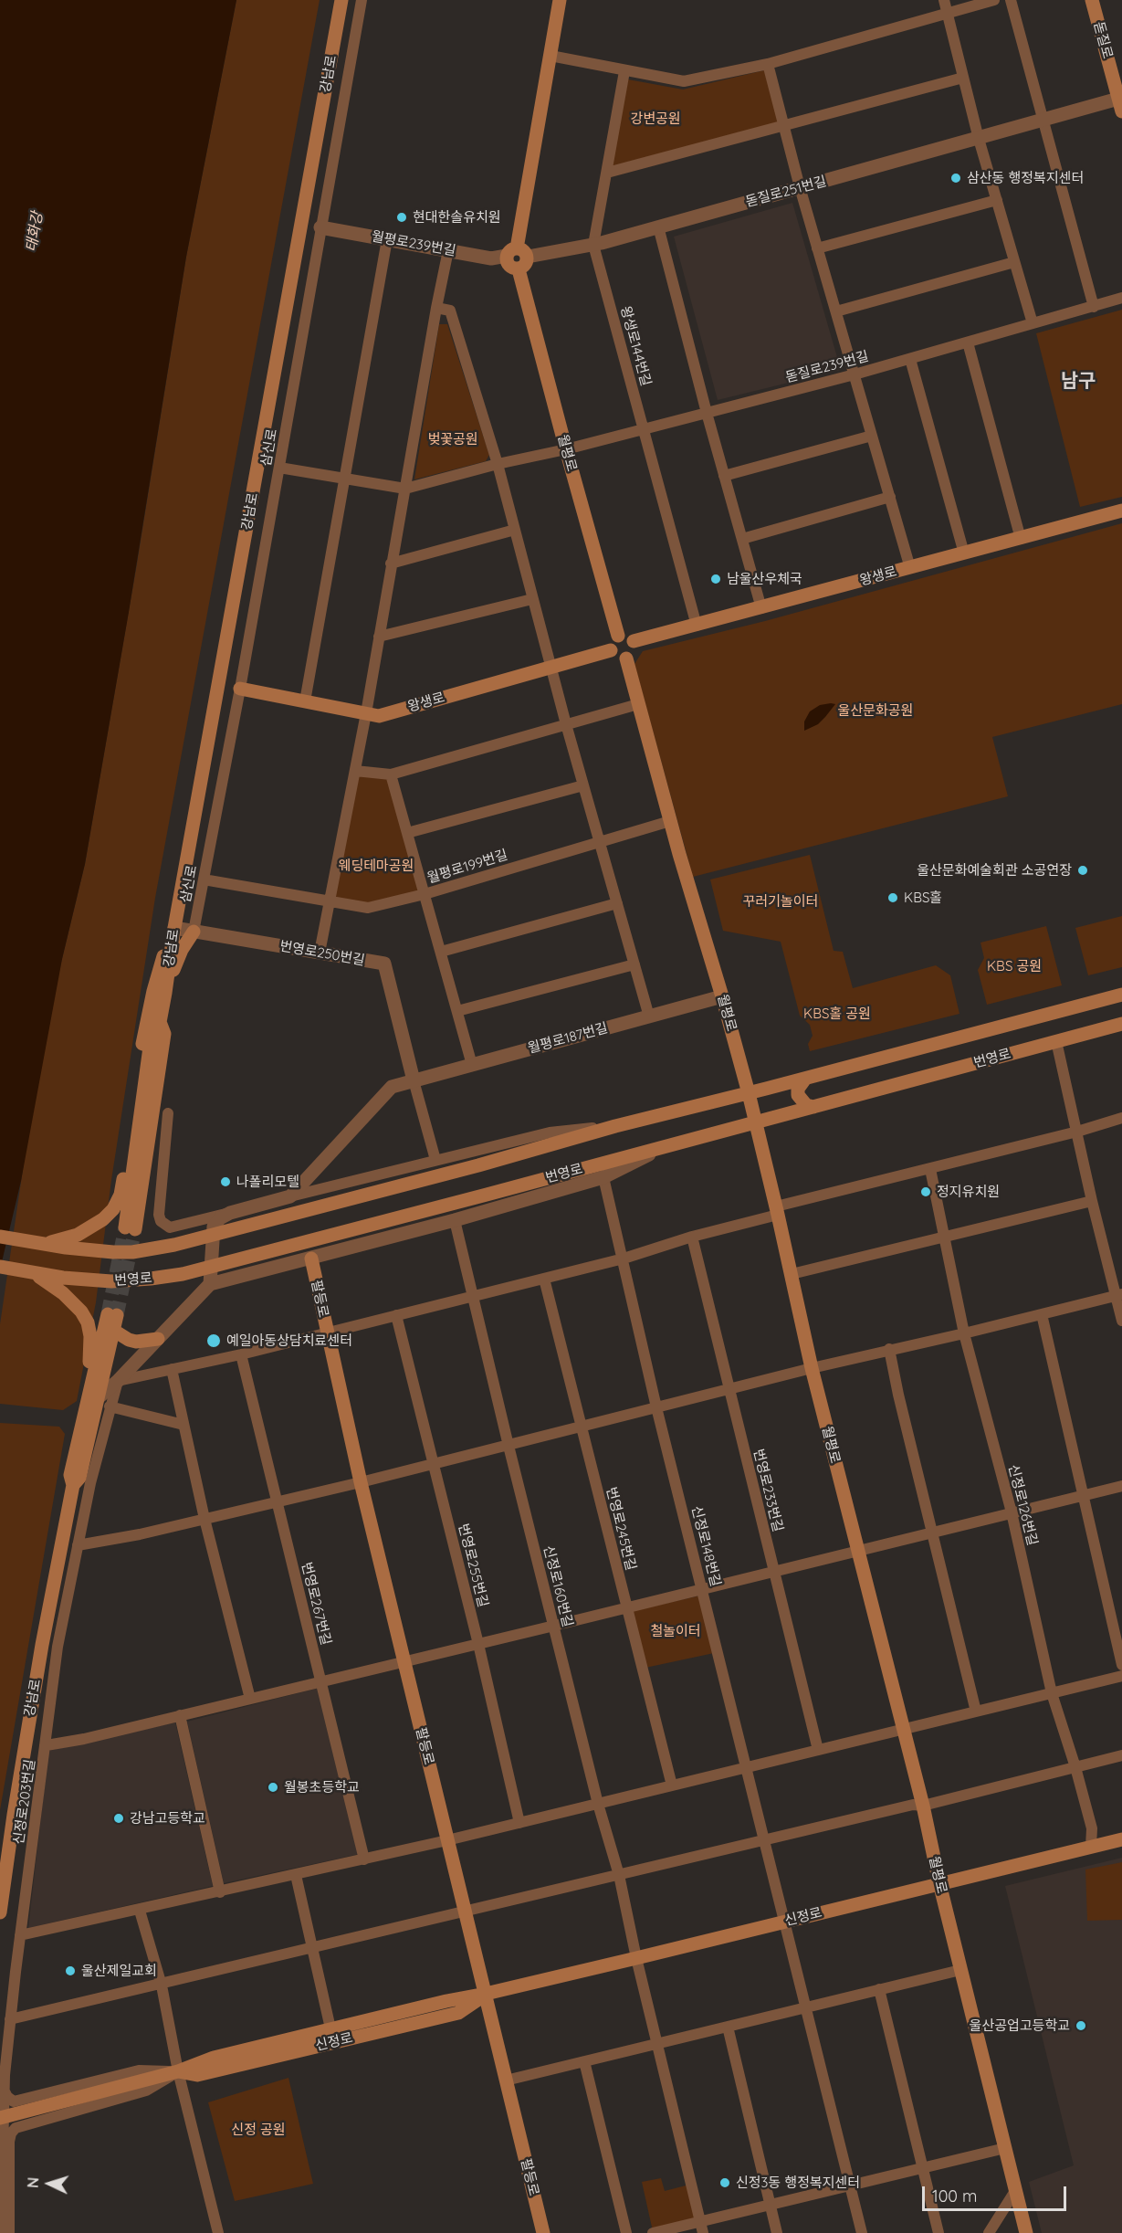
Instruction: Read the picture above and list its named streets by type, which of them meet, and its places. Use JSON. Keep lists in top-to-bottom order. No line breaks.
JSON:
{"streets":{"main road":["돋질로","강남로","월평로","왕생로","번영로","팔등로","신정로"],"street":["돋질로251번길","월평로239번길","왕생로144번길","돋질로239번길","삼신로","월평로199번길","번영로250번길","월평로187번길","번영로233번길","신정로126번길","번영로245번길","신정로148번길","번영로255번길","신정로160번길","번영로267번길","신정로203번길"]},"crossings":[["돋질로","돋질로251번길"],["강남로","번영로250번길"],["강남로","신정로203번길"],["돋질로251번길","월평로239번길"],["돋질로251번길","왕생로144번길"],["돋질로251번길","월평로"],["월평로239번길","삼신로"],["월평로239번길","월평로"],["왕생로144번길","돋질로239번길"],["왕생로144번길","왕생로"],["돋질로239번길","월평로"],["삼신로","왕생로"],["삼신로","월평로199번길"],["삼신로","번영로250번길"],["월평로","왕생로"],["월평로","월평로199번길"],["월평로","월평로187번길"],["월평로","번영로"],["월평로","신정로"],["번영로250번길","월평로187번길"],["팔등로","신정로"],["신정로126번길","신정로"],["신정로148번길","신정로"],["신정로160번길","신정로"]],"districts":["남구"],"water":["태화강"],"parks":["강변공원","벚꽃공원","울산문화공원","웨딩테마공원","꾸러기놀이터","KBS 공원","KBS홀 공원","철놀이터","신정 공원"],"places":["삼산동 행정복지센터","현대한솔유치원","남울산우체국","울산문화예술회관 소공연장","KBS홀","나폴리모텔","정지유치원","예일아동상담치료센터","월봉초등학교","강남고등학교","울산제일교회","울산공업고등학교","신정3동 행정복지센터"],"scale_bar":"100 m","north":"left"}
